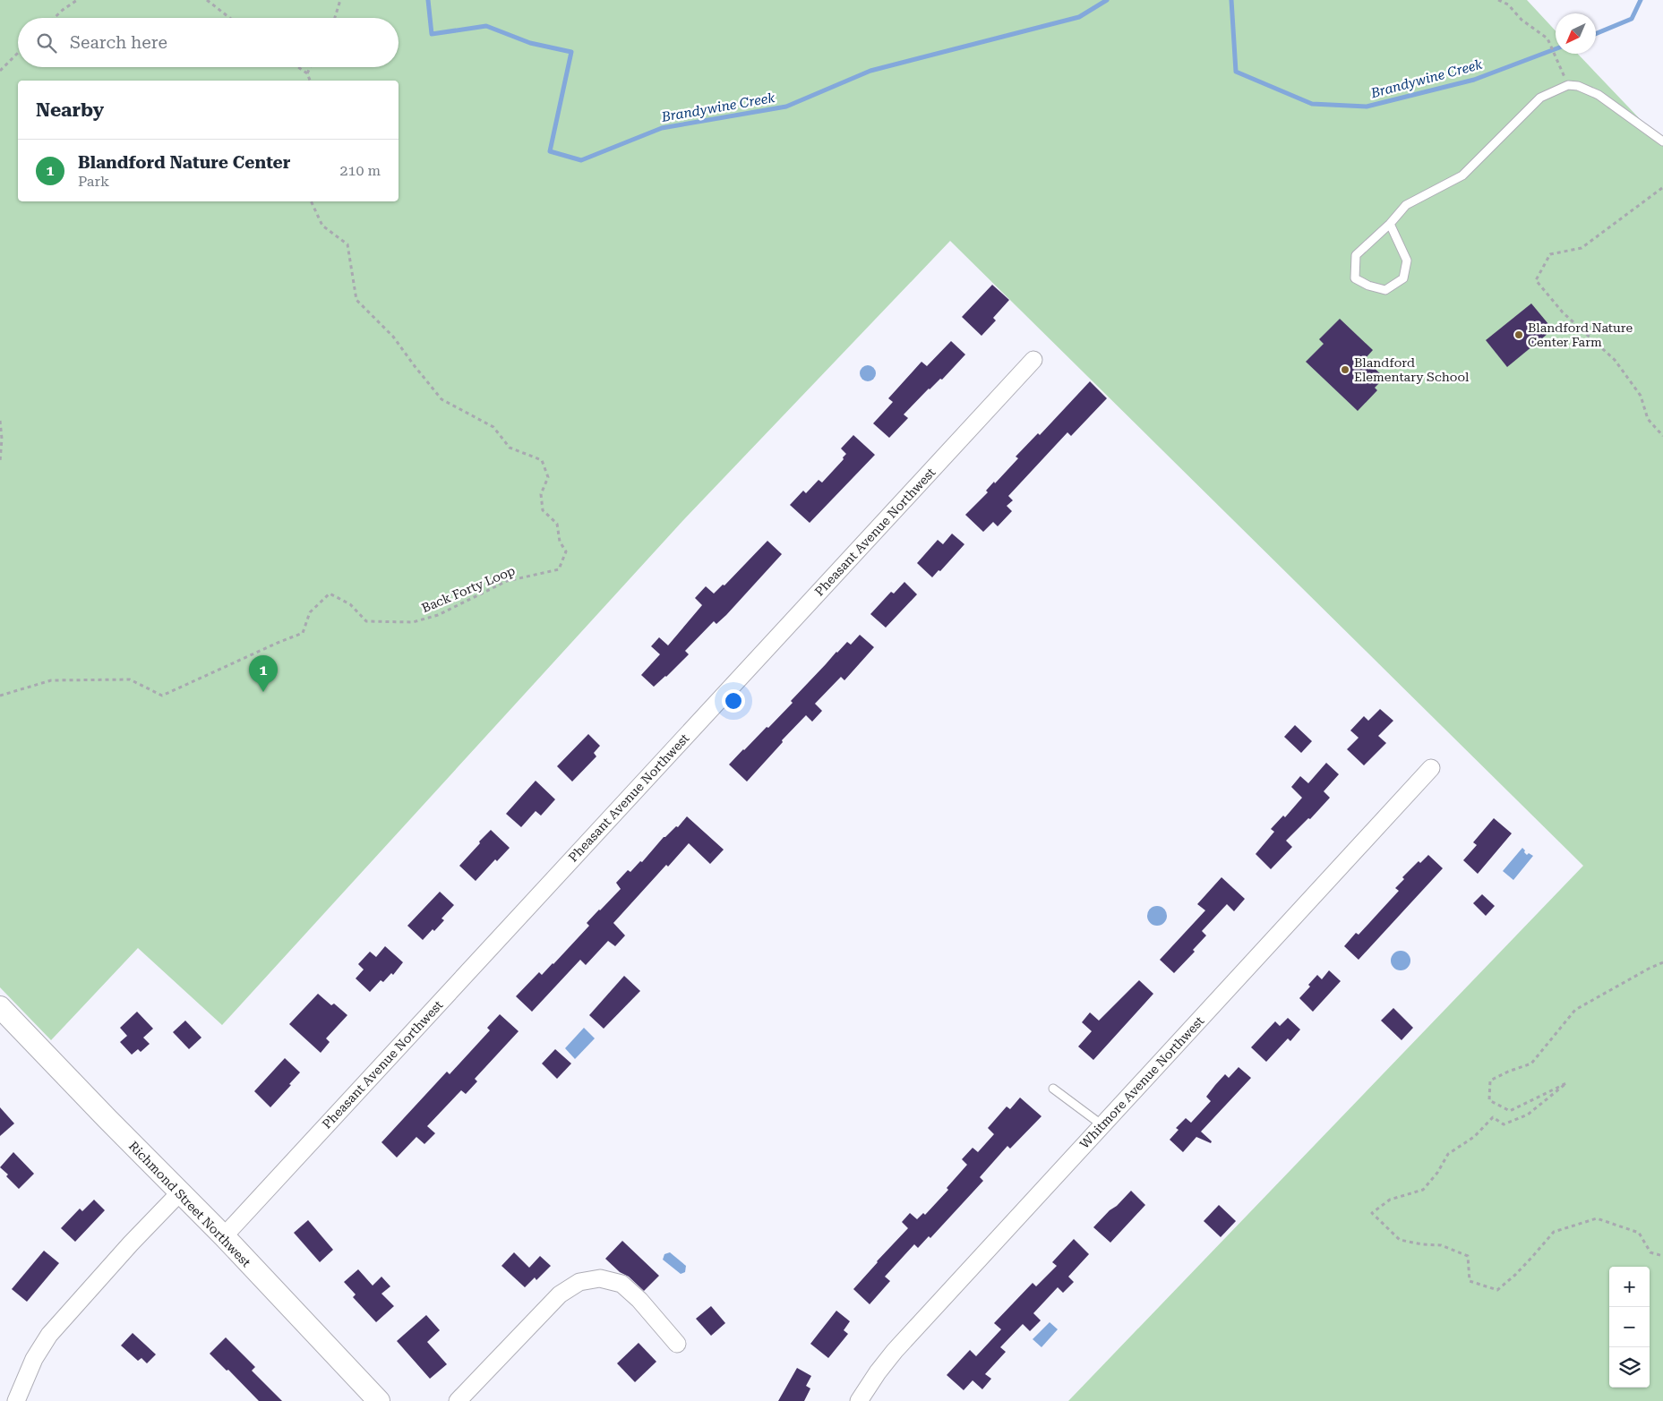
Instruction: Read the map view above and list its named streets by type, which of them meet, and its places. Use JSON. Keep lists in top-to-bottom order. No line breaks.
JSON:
{"streets":{"street":["Pheasant Avenue Northwest","Whitmore Avenue Northwest","Richmond Street Northwest"],"path":["Back Forty Loop"]},"crossings":[["Pheasant Avenue Northwest","Richmond Street Northwest"]],"water":["Brandywine Creek"],"places":["Blandford Nature Center Farm","Blandford Elementary School"],"north":"bottom left","page":{"search":"Search here","heading":"Nearby","list":[{"mark":"1","name":"Blandford Nature Center","note":"Park","value":"210 m"}],"pins":"1","map_buttons":["+","−"]}}
